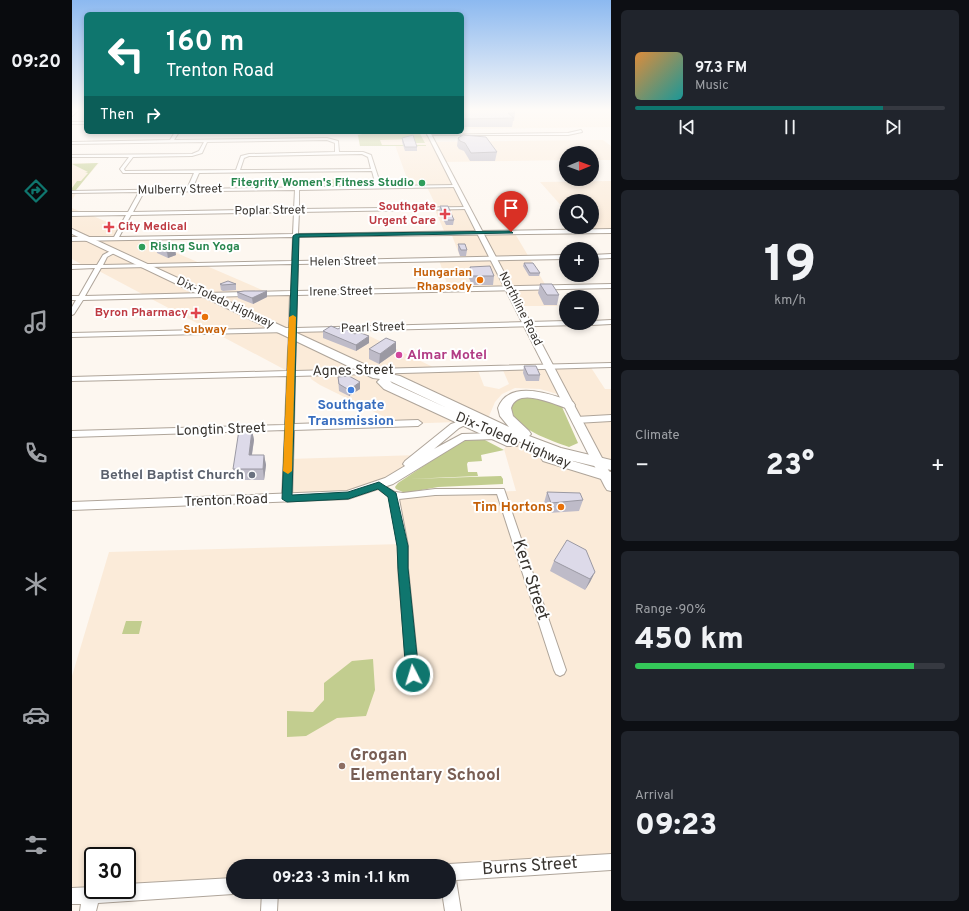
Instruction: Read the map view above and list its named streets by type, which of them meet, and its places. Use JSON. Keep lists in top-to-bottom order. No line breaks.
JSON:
{"streets":{"main road":["Dix-Toledo Highway","Northline Road"],"street":["Mulberry Street","Poplar Street","Helen Street","Irene Street","Pearl Street","Agnes Street","Longtin Street","Trenton Road","Kerr Street","Burns Street"]},"crossings":[["Mulberry Street","Northline Road"],["Poplar Street","Northline Road"],["Helen Street","Dix-Toledo Highway"],["Helen Street","Northline Road"],["Irene Street","Dix-Toledo Highway"],["Irene Street","Northline Road"],["Dix-Toledo Highway","Northline Road"],["Dix-Toledo Highway","Pearl Street"],["Dix-Toledo Highway","Agnes Street"],["Dix-Toledo Highway","Trenton Road"],["Northline Road","Pearl Street"],["Northline Road","Agnes Street"]],"places":{"other":["Fitegrity Women's Fitness Studio","Rising Sun Yoga","Hungarian Rhapsody","Subway","Almar Motel","Southgate Transmission","Bethel Baptist Church","Tim Hortons","Grogan Elementary School"],"health":["Southgate Urgent Care","City Medical","Byron Pharmacy"]},"north":"right","page":{"tabs":"09:20","turn":["160 m","Trenton Road"],"song":["97.3 FM","Music"],"then":"Then","map_buttons":["+","−"],"tile":[["19","km/h"],"Climate",["Range · 90%","450 km"],["Arrival","09:23"]],"heat":["−","23°","+"],"limit":"30","trip":"09:23 · 3 min · 1.1 km"}}
